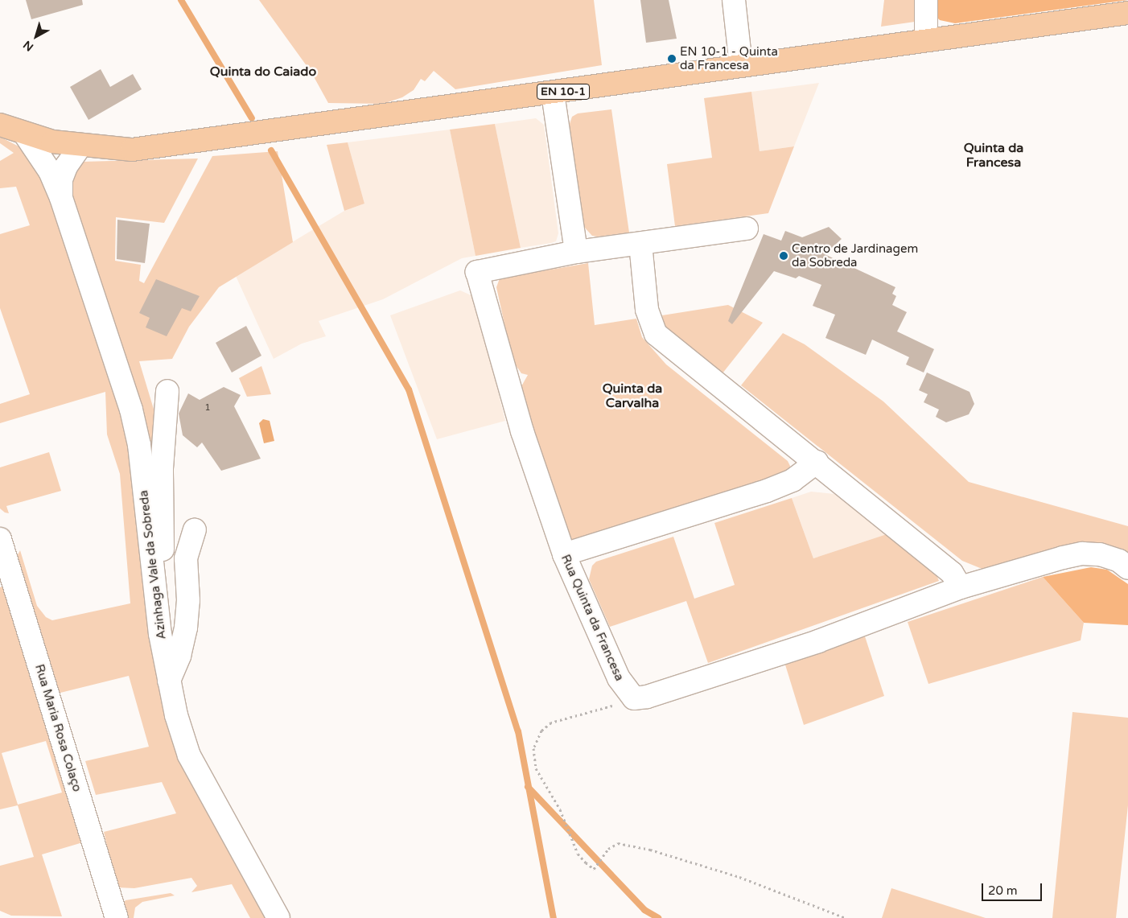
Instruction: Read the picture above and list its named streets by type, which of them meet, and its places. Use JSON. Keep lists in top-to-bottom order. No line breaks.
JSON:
{"streets":{"main road":["EN 10-1"],"street":["Azinhaga Vale da Sobreda","Rua Quinta da Francesa","Rua Maria Rosa Colaço"]},"crossings":[["EN 10-1","Azinhaga Vale da Sobreda"]],"districts":["Quinta do Caiado","Quinta da Francesa","Quinta da Carvalha"],"places":["EN 10-1 - Quinta da Francesa","Centro de Jardinagem da Sobreda"],"house_numbers":["1"],"scale_bar":"20 m","north":"bottom left"}
